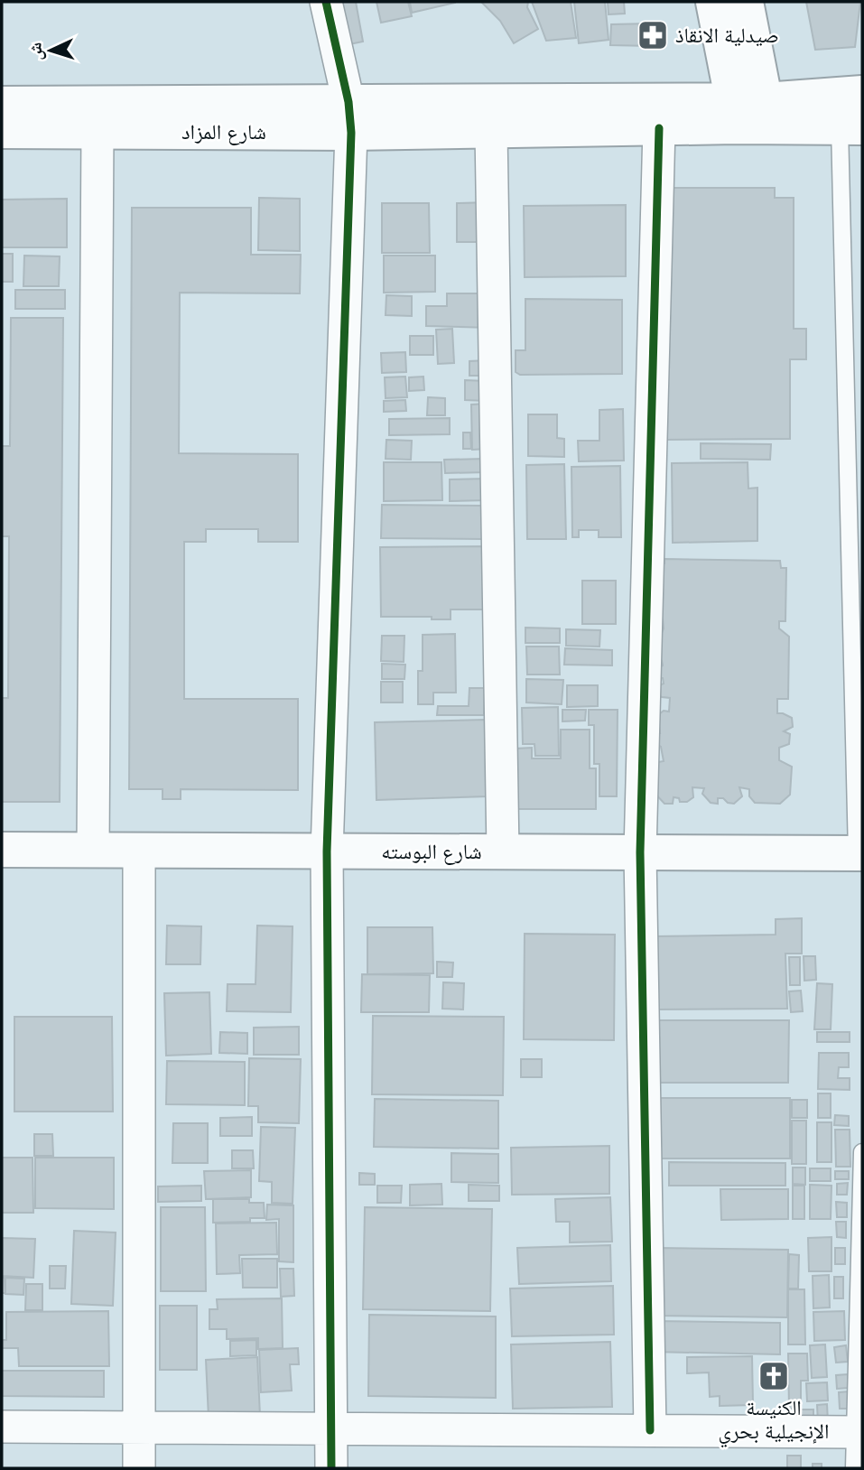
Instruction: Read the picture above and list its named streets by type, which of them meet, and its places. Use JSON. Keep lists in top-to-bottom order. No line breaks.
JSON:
{"streets":{"street":["شارع المزاد","شارع البوسته"]},"places":{"pharmacy":["صيدلية الانقاذ"],"church":["الكنيسة الإنجيلية بحري"]},"north":"left"}
